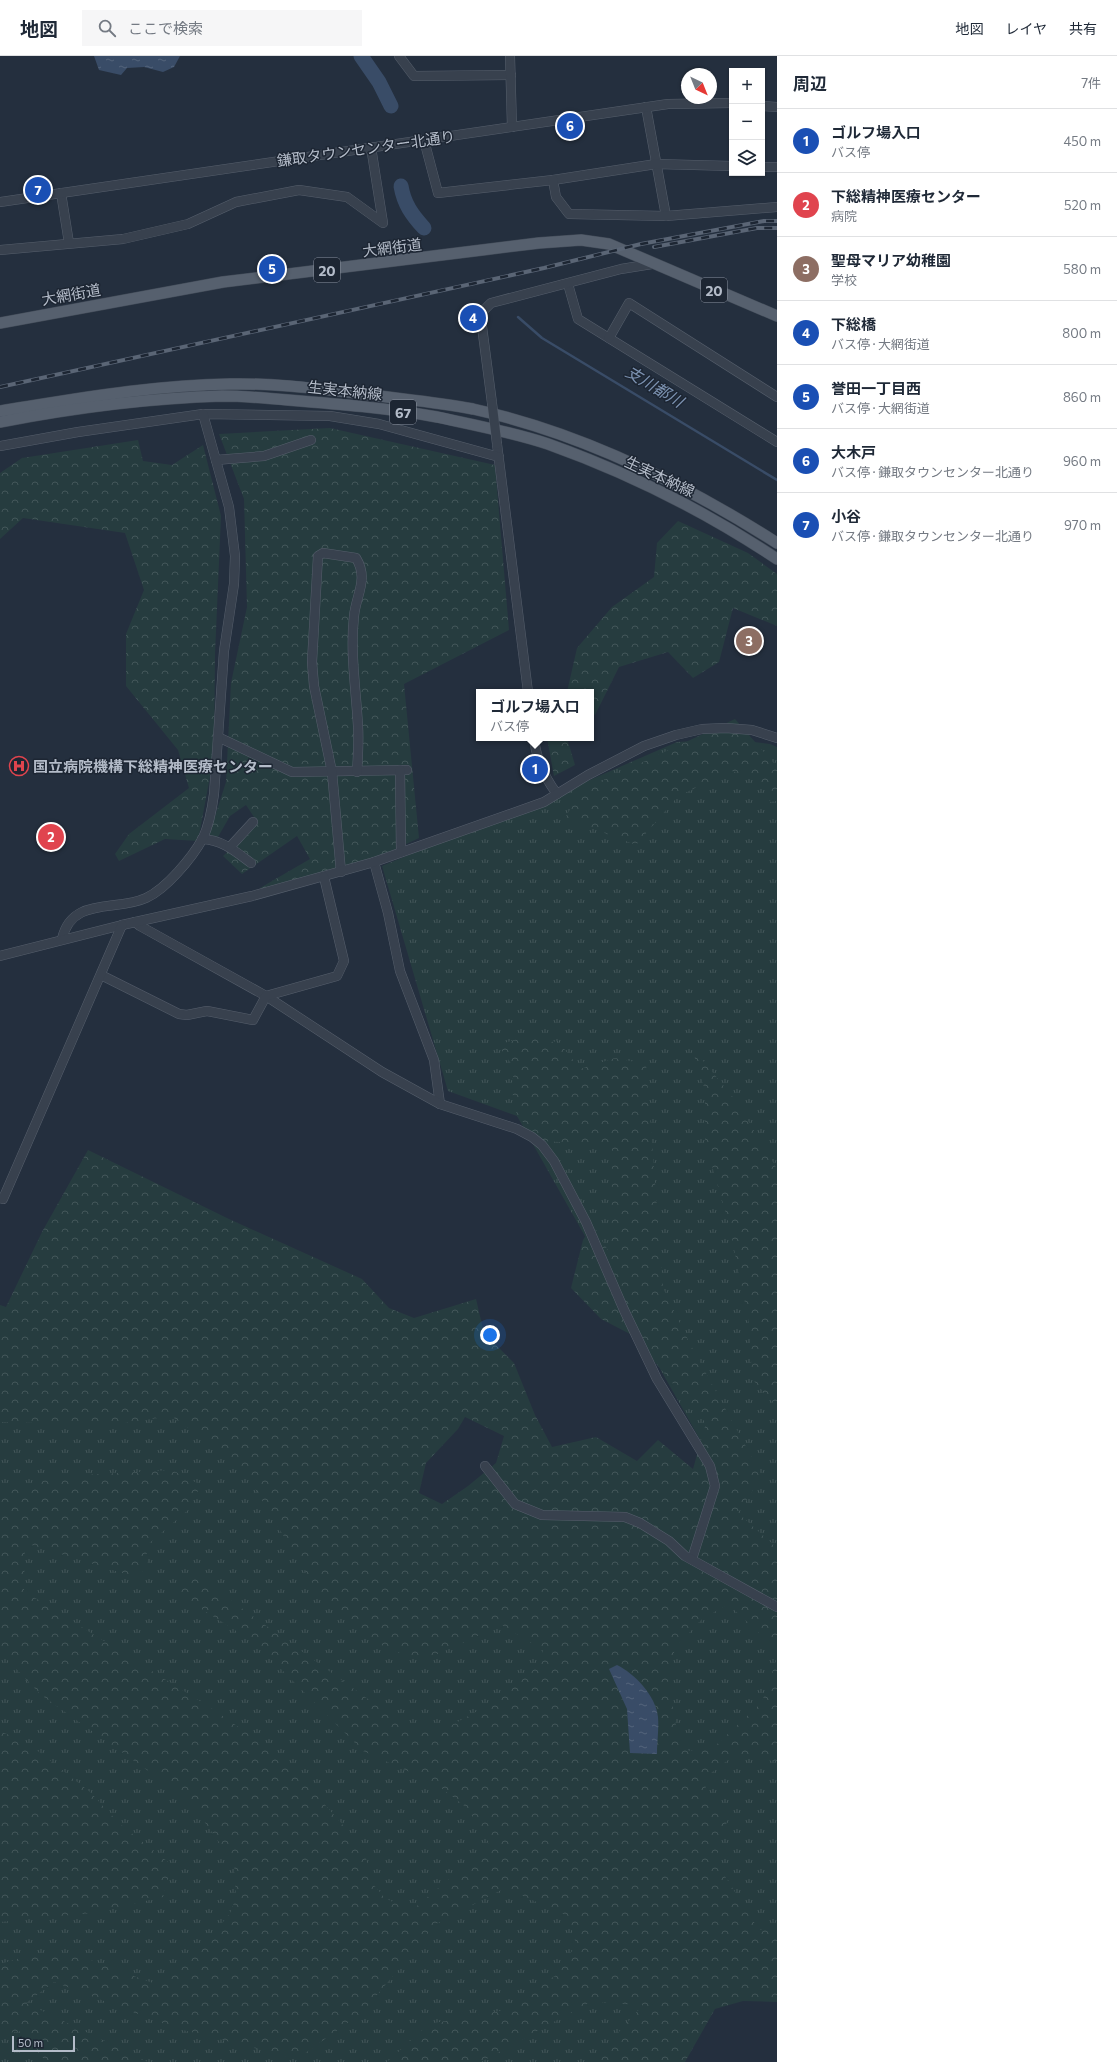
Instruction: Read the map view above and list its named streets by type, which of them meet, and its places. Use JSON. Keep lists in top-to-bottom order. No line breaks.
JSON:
{"streets":{"main road":["大網街道","20","生実本納線","67"],"street":["鎌取タウンセンター北通り"]},"water":["支川都川"],"places":{"hospital":["国立病院機構下総精神医療センター"]},"scale_bar":"50 m","north":"bottom right","page":{"header":"地図","search":"ここで検索","nav":["地図","レイヤ","共有"],"heading":["周辺","7件"],"map_buttons":["+","−"],"list":[{"mark":"1","name":"ゴルフ場入口","note":"バス停","value":"450 m"},{"mark":"2","name":"下総精神医療センター","note":"病院","value":"520 m"},{"mark":"3","name":"聖母マリア幼稚園","note":"学校","value":"580 m"},{"mark":"4","name":"下総橋","note":"バス停 · 大網街道","value":"800 m"},{"mark":"5","name":"誉田一丁目西","note":"バス停 · 大網街道","value":"860 m"},{"mark":"6","name":"大木戸","note":"バス停 · 鎌取タウンセンター北通り","value":"960 m"},{"mark":"7","name":"小谷","note":"バス停 · 鎌取タウンセンター北通り","value":"970 m"}],"pins":["6","7","5","4","3","1","2"],"popup":["ゴルフ場入口","バス停"],"scale":"50 m"}}
